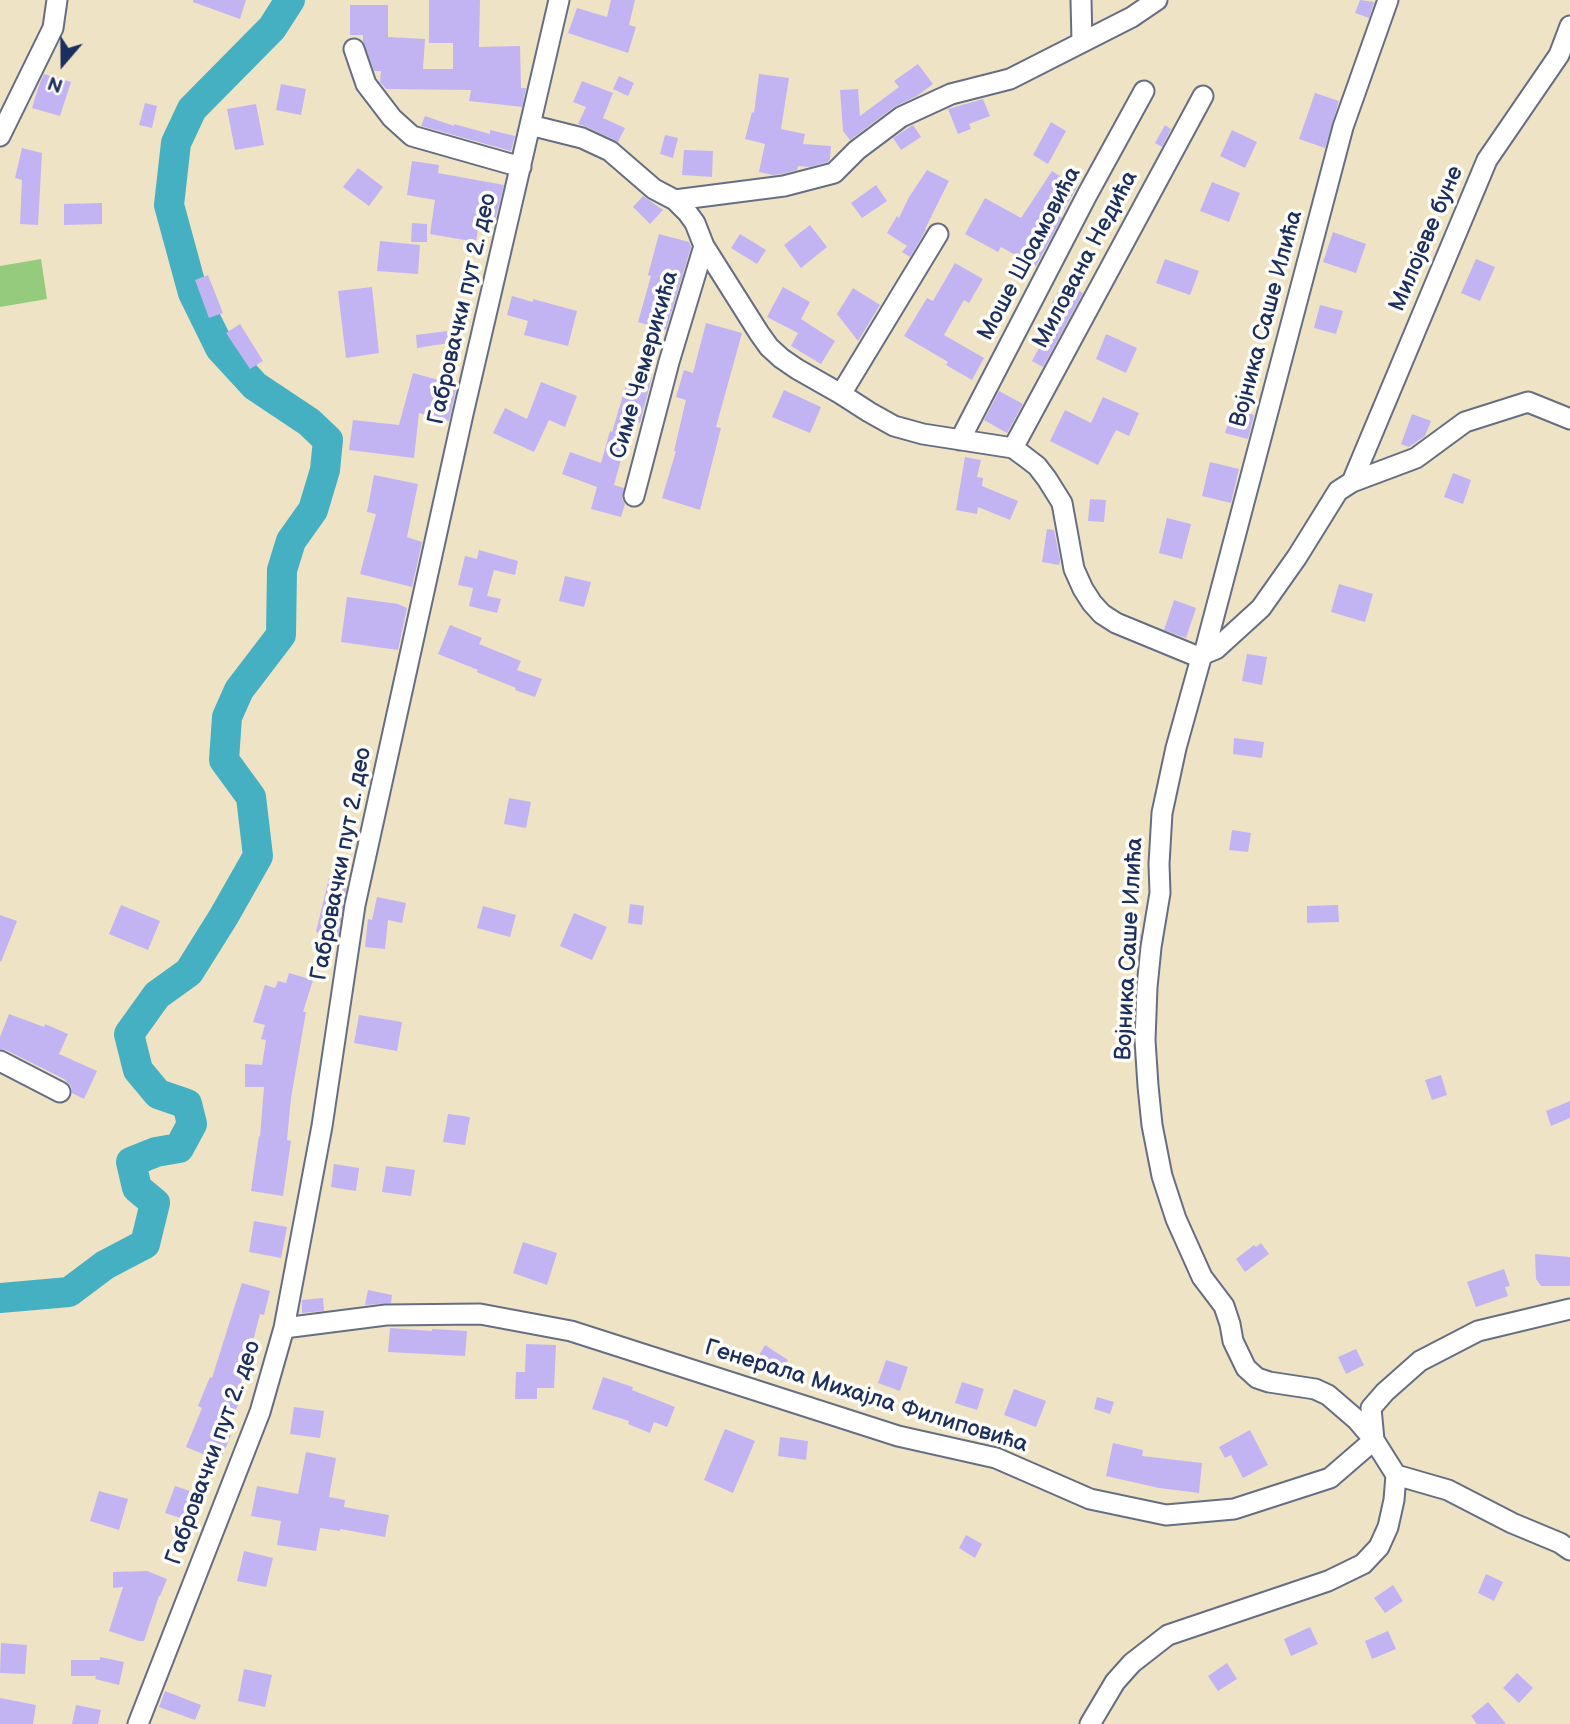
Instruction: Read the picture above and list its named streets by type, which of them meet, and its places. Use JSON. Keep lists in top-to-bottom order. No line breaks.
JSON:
{"streets":{"street":["Милојеве буне","Моше Шоамовића","Милована Недића","Габровачки пут 2. део","Војника Саше Илића","Симе Чемерикића","Генерала Михајла Филиповића"]},"crossings":[["Милојеве буне","Војника Саше Илића"],["Габровачки пут 2. део","Генерала Михајла Филиповића"],["Војника Саше Илића","Генерала Михајла Филиповића"]],"north":"bottom"}
